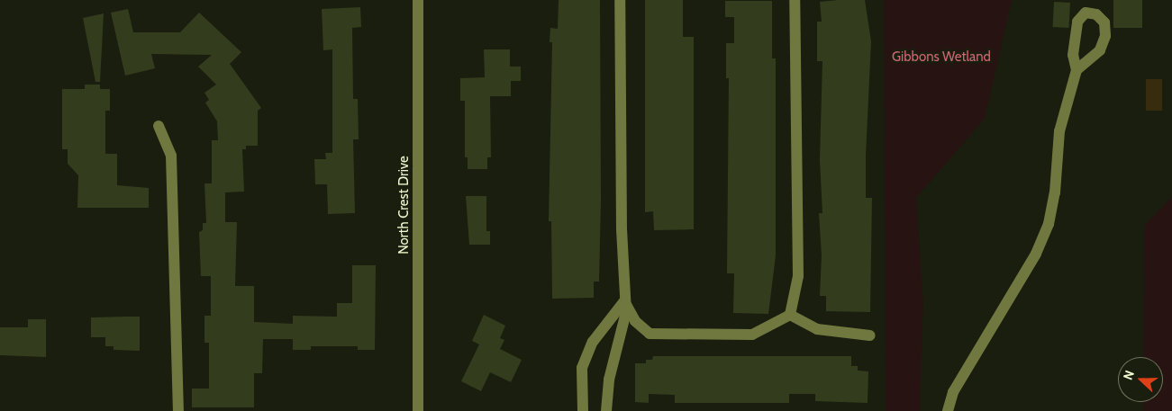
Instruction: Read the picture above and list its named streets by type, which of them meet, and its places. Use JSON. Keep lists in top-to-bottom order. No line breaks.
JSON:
{"streets":{"street":["North Crest Drive"]},"parks":["Gibbons Wetland"],"north":"left"}
